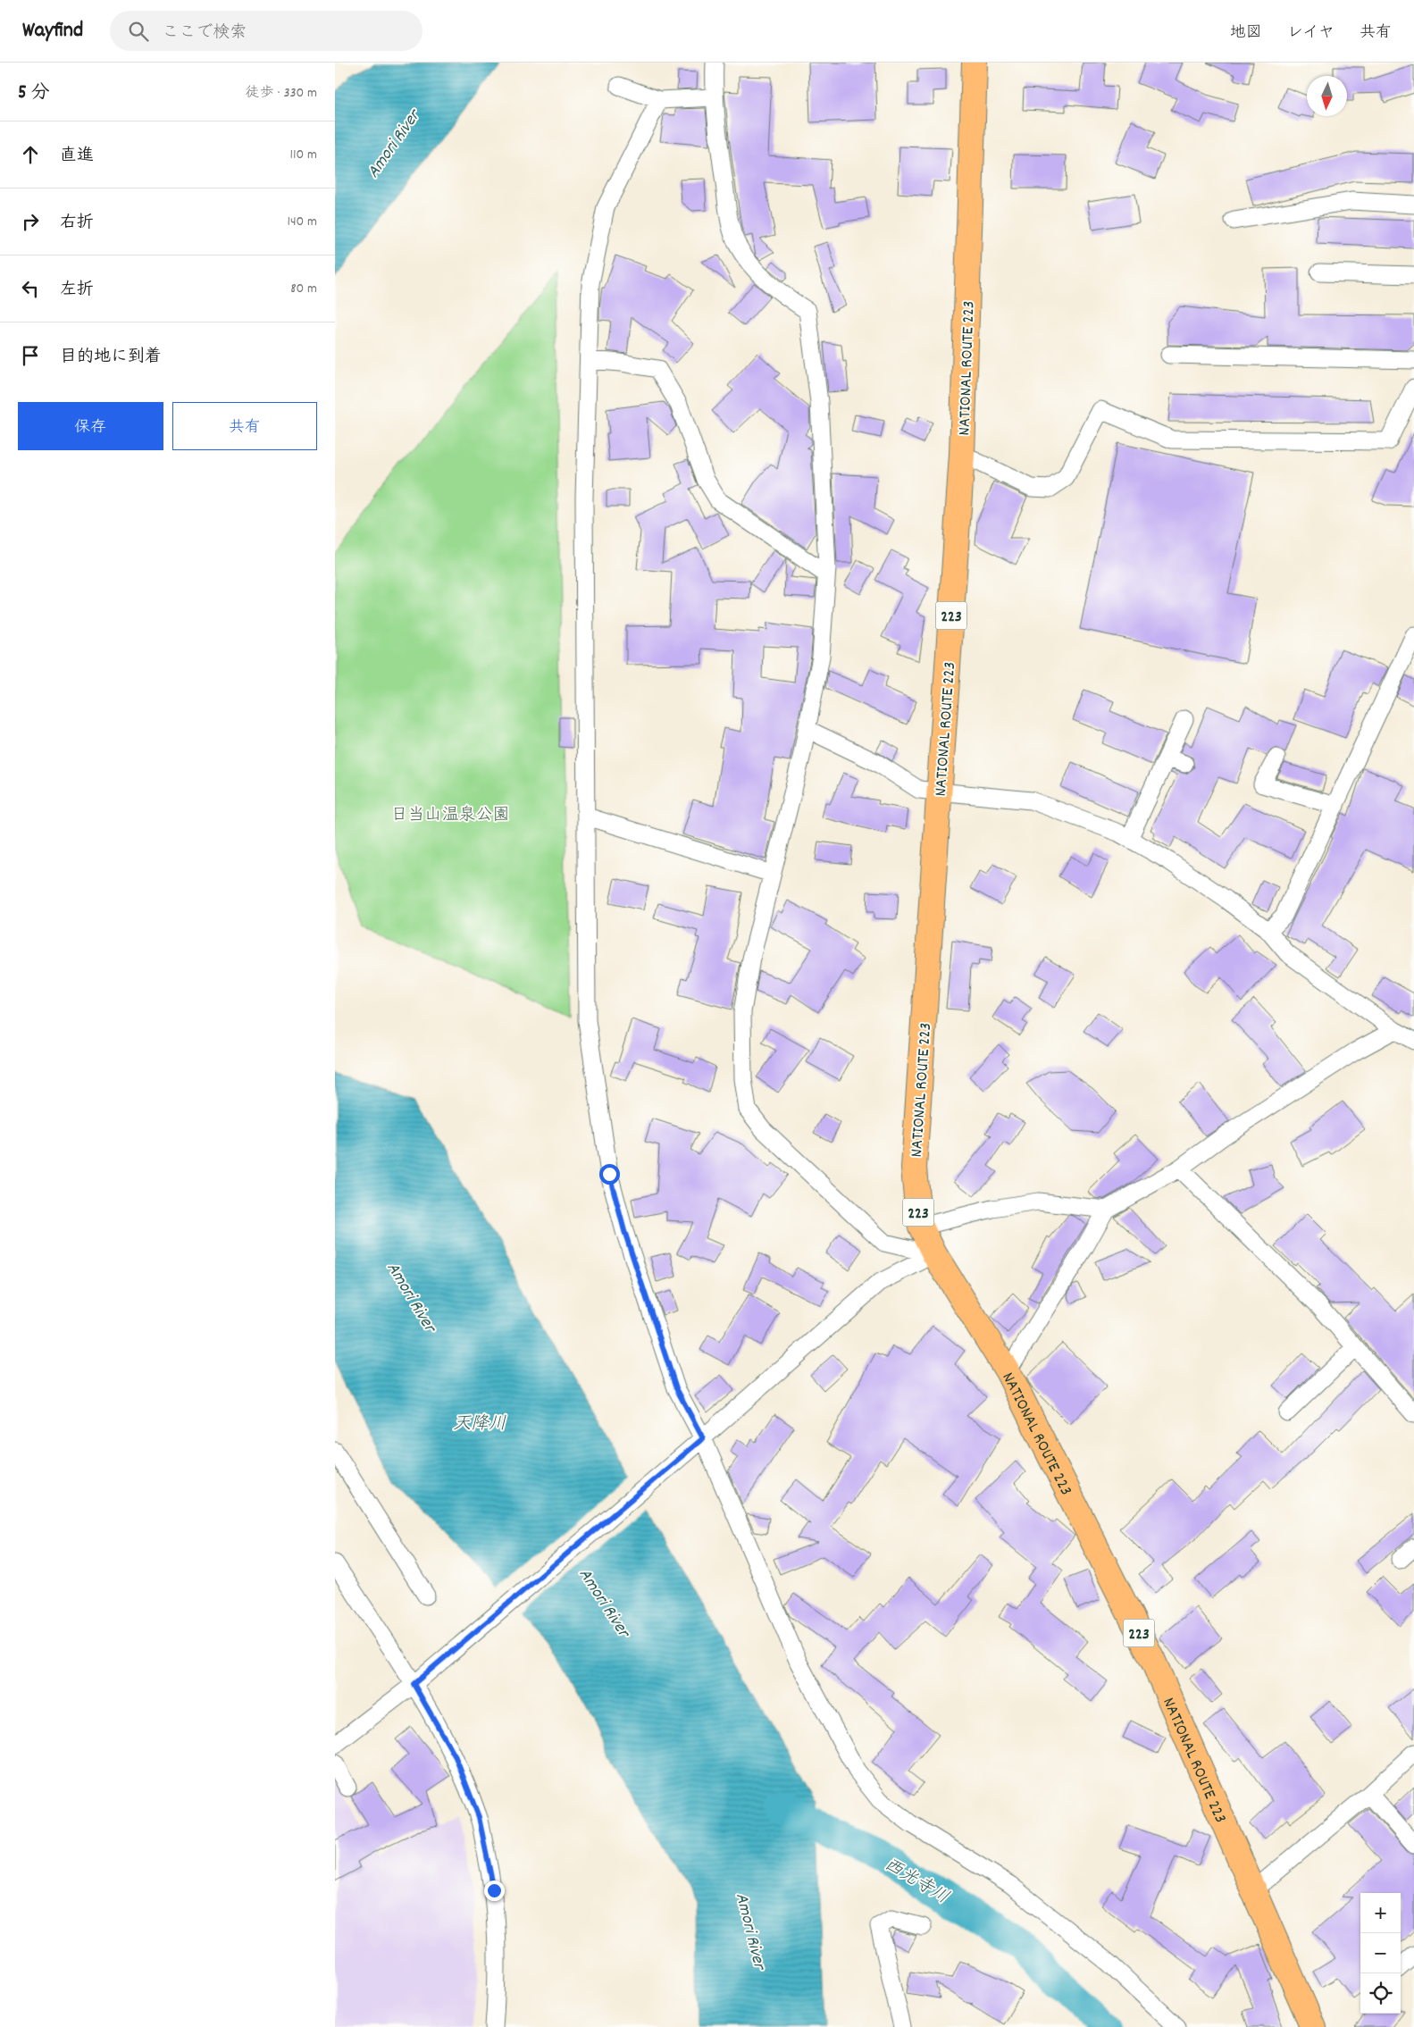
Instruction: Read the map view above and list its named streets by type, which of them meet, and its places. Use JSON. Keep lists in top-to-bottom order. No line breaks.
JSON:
{"streets":{"highway":["NATIONAL ROUTE 223","223"]},"water":["Amori River","天降川","西光寺川"],"parks":["日当山温泉公園"],"north":"bottom","page":{"header":"Wayfind","search":"ここで検索","nav":["地図","レイヤ","共有"],"heading":["5 分","徒歩 · 330 m"],"list":[["直進","110 m"],["右折","140 m"],["左折","80 m"],"目的地に到着"],"buttons":["保存","共有"],"map_buttons":["+","−"]}}
